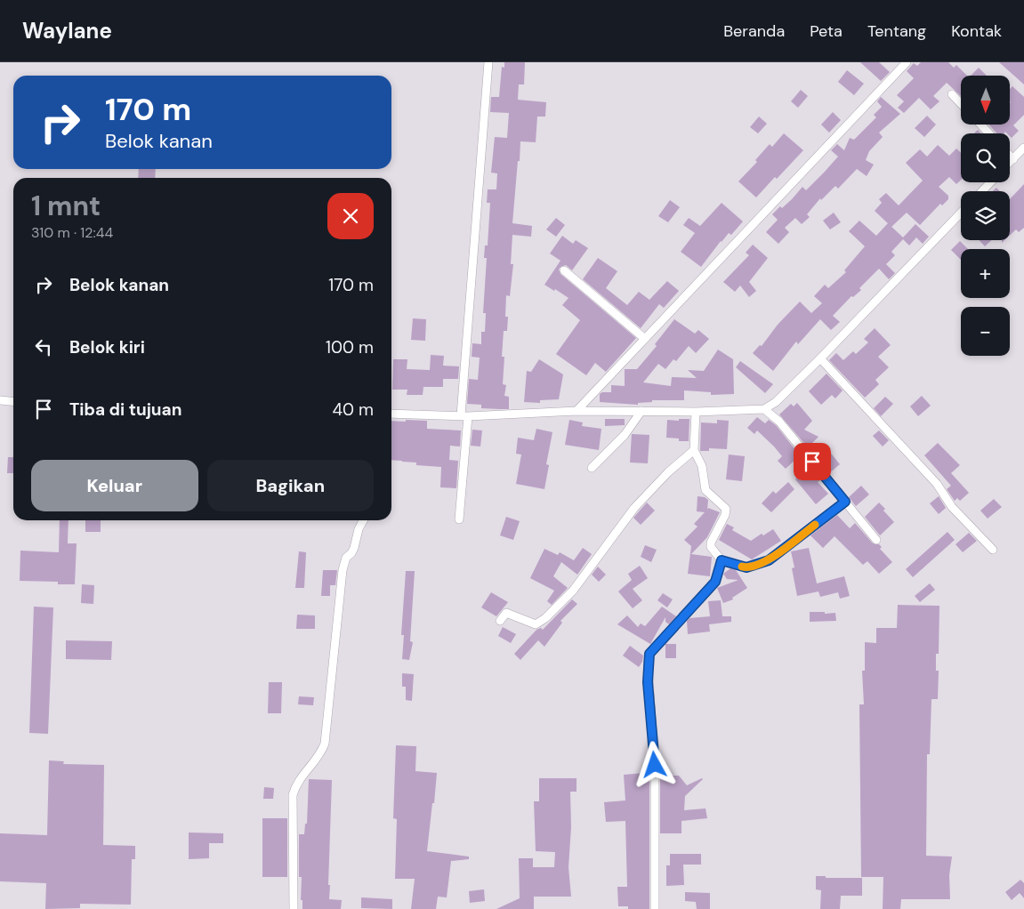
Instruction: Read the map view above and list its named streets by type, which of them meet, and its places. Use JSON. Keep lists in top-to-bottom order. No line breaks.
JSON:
{"north":"bottom","page":{"header":"Waylane","nav":["Beranda","Peta","Tentang","Kontak"],"map_buttons":["+","−"],"turn":["170 m","Belok kanan"],"heading":["1 mnt","310 m · 12:44"],"list":[{"name":"Belok kanan","value":"170 m"},{"name":"Belok kiri","value":"100 m"},{"name":"Tiba di tujuan","value":"40 m"}],"buttons":["Keluar","Bagikan"]}}
